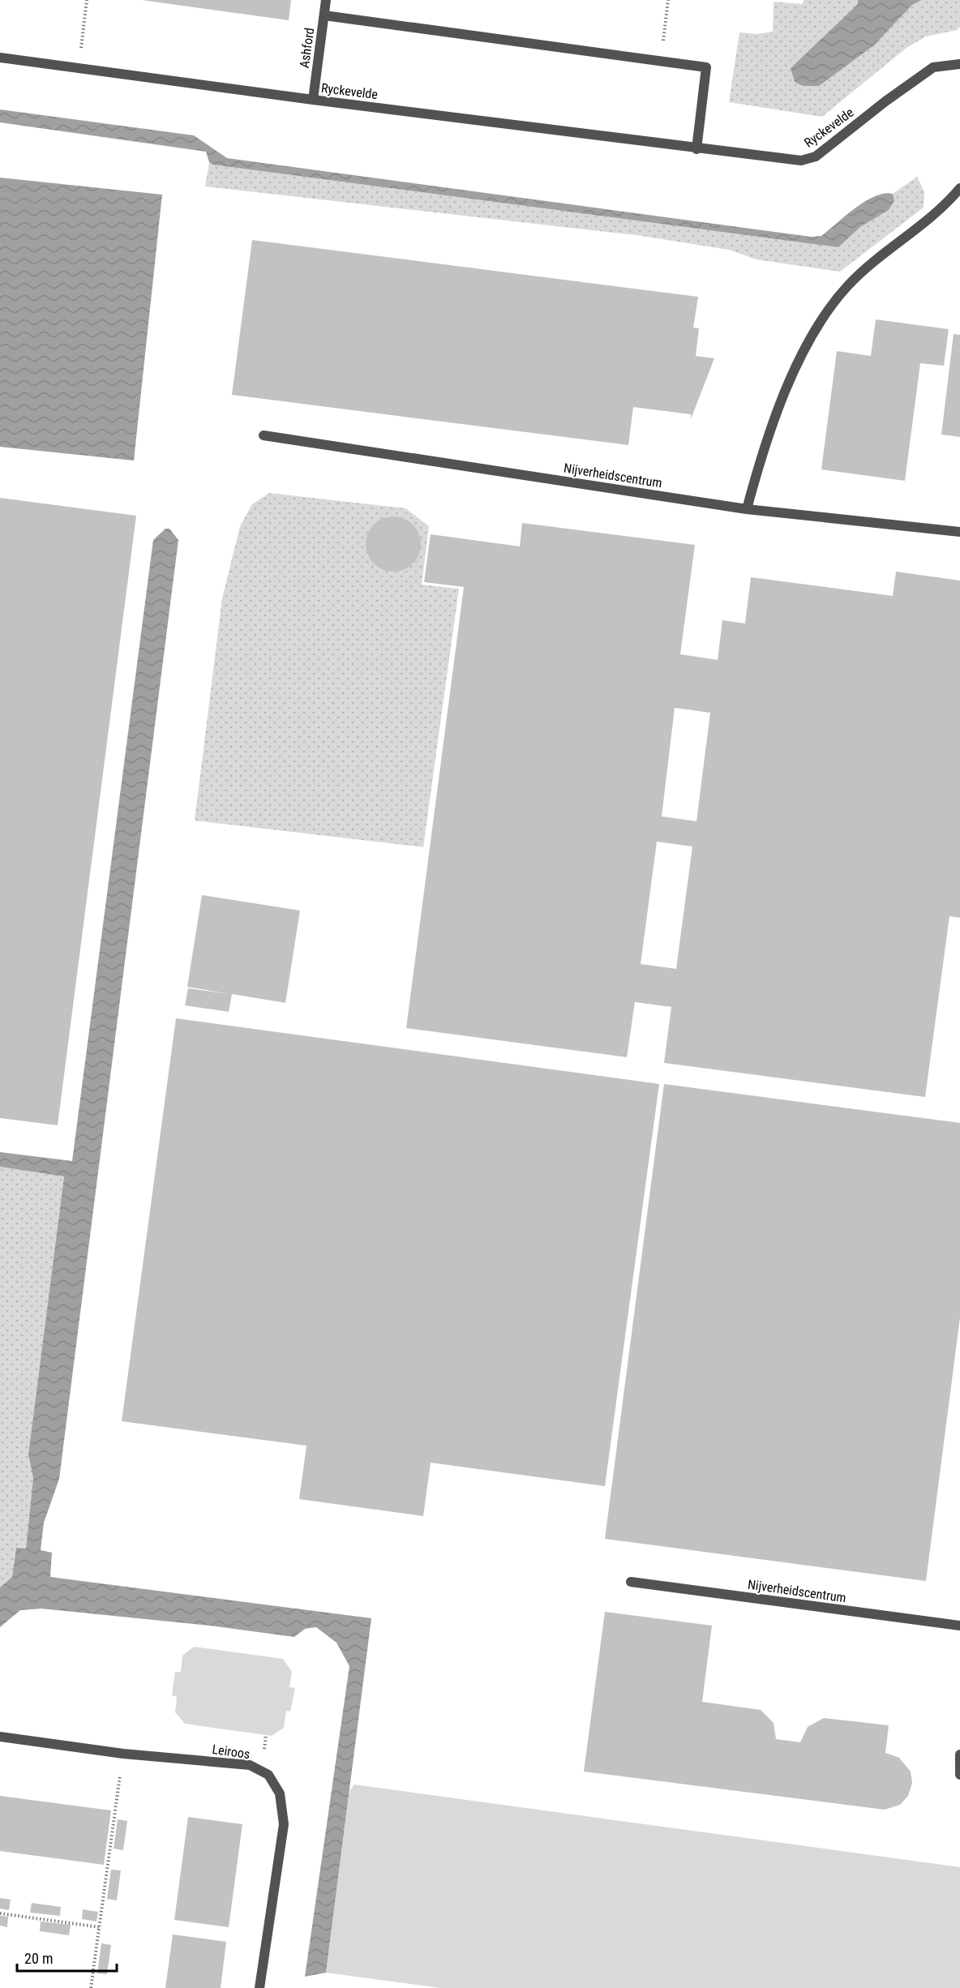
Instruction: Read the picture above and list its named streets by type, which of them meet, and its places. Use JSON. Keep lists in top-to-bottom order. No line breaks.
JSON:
{"streets":{"street":["Ashford","Ryckevelde","Nijverheidscentrum","Leiroos"]},"crossings":[["Ashford","Ryckevelde"]],"scale_bar":"20 m"}
